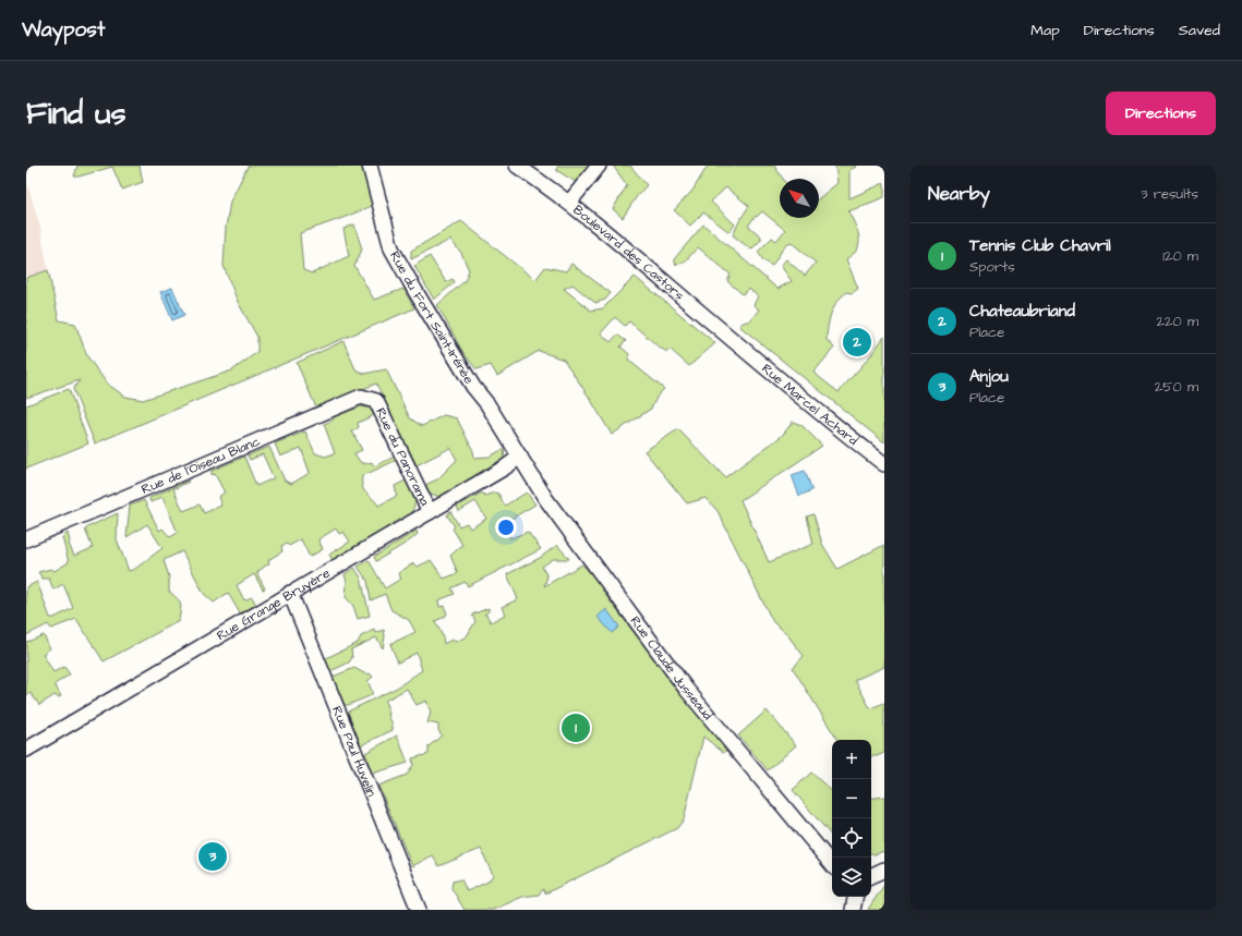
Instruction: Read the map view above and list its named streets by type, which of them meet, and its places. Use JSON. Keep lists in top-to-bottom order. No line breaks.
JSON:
{"streets":{"street":["Boulevard des Castors","Rue du Fort Saint-Irénée","Rue Marcel Achard","Rue du Panorama","Rue de l'Oiseau Blanc","Rue Grange Bruyère","Rue Claude Jusseaud","Rue Paul Huvelin"]},"crossings":[["Boulevard des Castors","Rue Marcel Achard"],["Rue du Fort Saint-Irénée","Rue Grange Bruyère"],["Rue du Fort Saint-Irénée","Rue Claude Jusseaud"],["Rue du Panorama","Rue de l'Oiseau Blanc"],["Rue du Panorama","Rue Grange Bruyère"],["Rue Grange Bruyère","Rue Claude Jusseaud"],["Rue Grange Bruyère","Rue Paul Huvelin"]],"north":"top left","page":{"header":"Waypost","nav":["Map","Directions","Saved"],"buttons":"Directions","title":"Find us","heading":["Nearby","3 results"],"list":[{"mark":"1","name":"Tennis Club Chavril","note":"Sports","value":"120 m"},{"mark":"2","name":"Chateaubriand","note":"Place","value":"220 m"},{"mark":"3","name":"Anjou","note":"Place","value":"250 m"}],"pins":["2","1","3"],"map_buttons":["+","−"]}}
